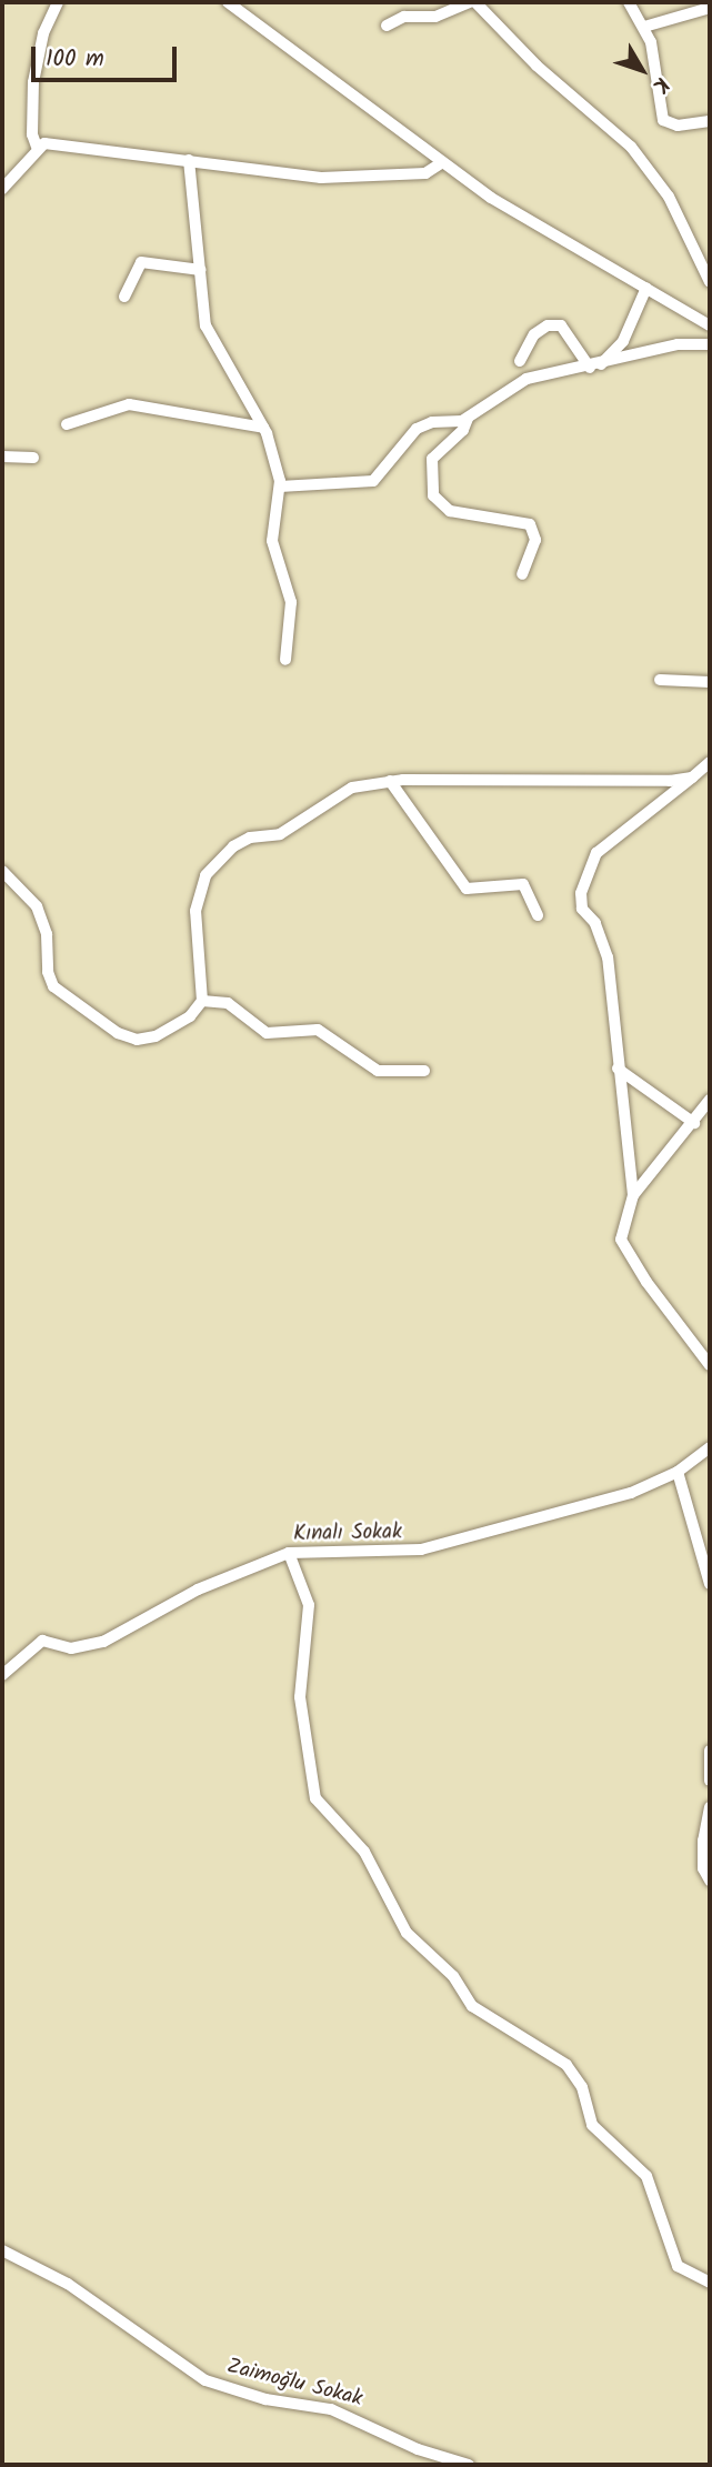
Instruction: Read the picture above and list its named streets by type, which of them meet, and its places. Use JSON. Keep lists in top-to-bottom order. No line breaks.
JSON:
{"streets":{"street":["Kınalı Sokak","Zaimoğlu Sokak"]},"scale_bar":"100 m","north":"bottom right"}
